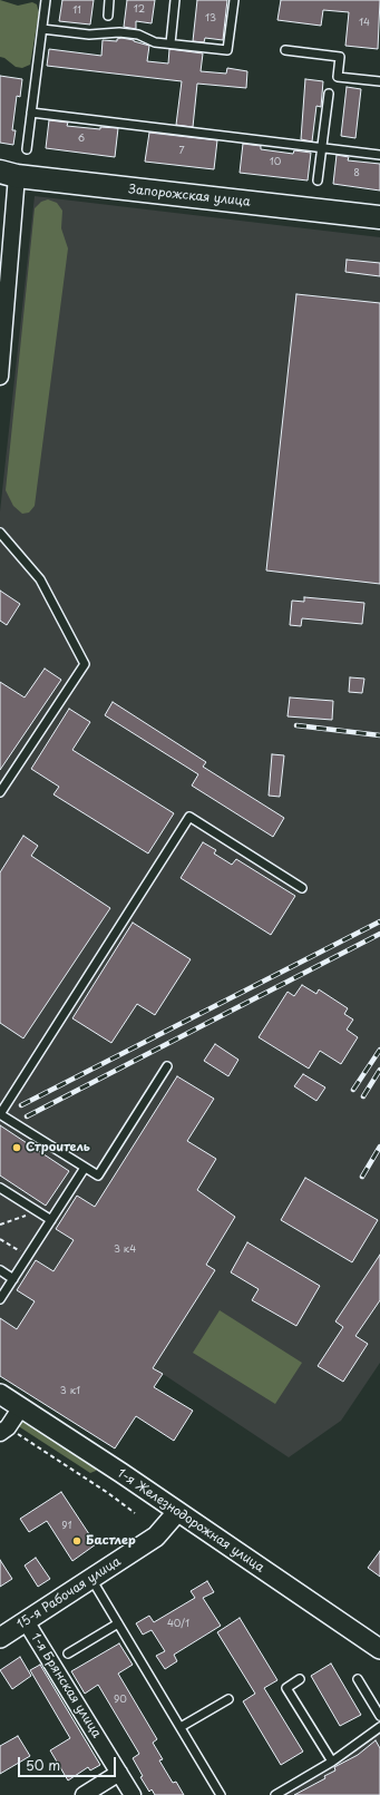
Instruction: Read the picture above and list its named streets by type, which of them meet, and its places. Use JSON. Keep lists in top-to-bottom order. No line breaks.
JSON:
{"streets":{"main road":["Запорожская улица"],"street":["1-я Железнодорожная улица","15-я Рабочая улица","1-я Брянская улица"]},"crossings":[["1-я Железнодорожная улица","15-я Рабочая улица"],["15-я Рабочая улица","1-я Брянская улица"]],"places":["Строитель","Бастлер"],"house_numbers":["12","11","13","14","6","7","10","8","3 к4","3 к1","91","40/1","90"],"scale_bar":"50 m"}
